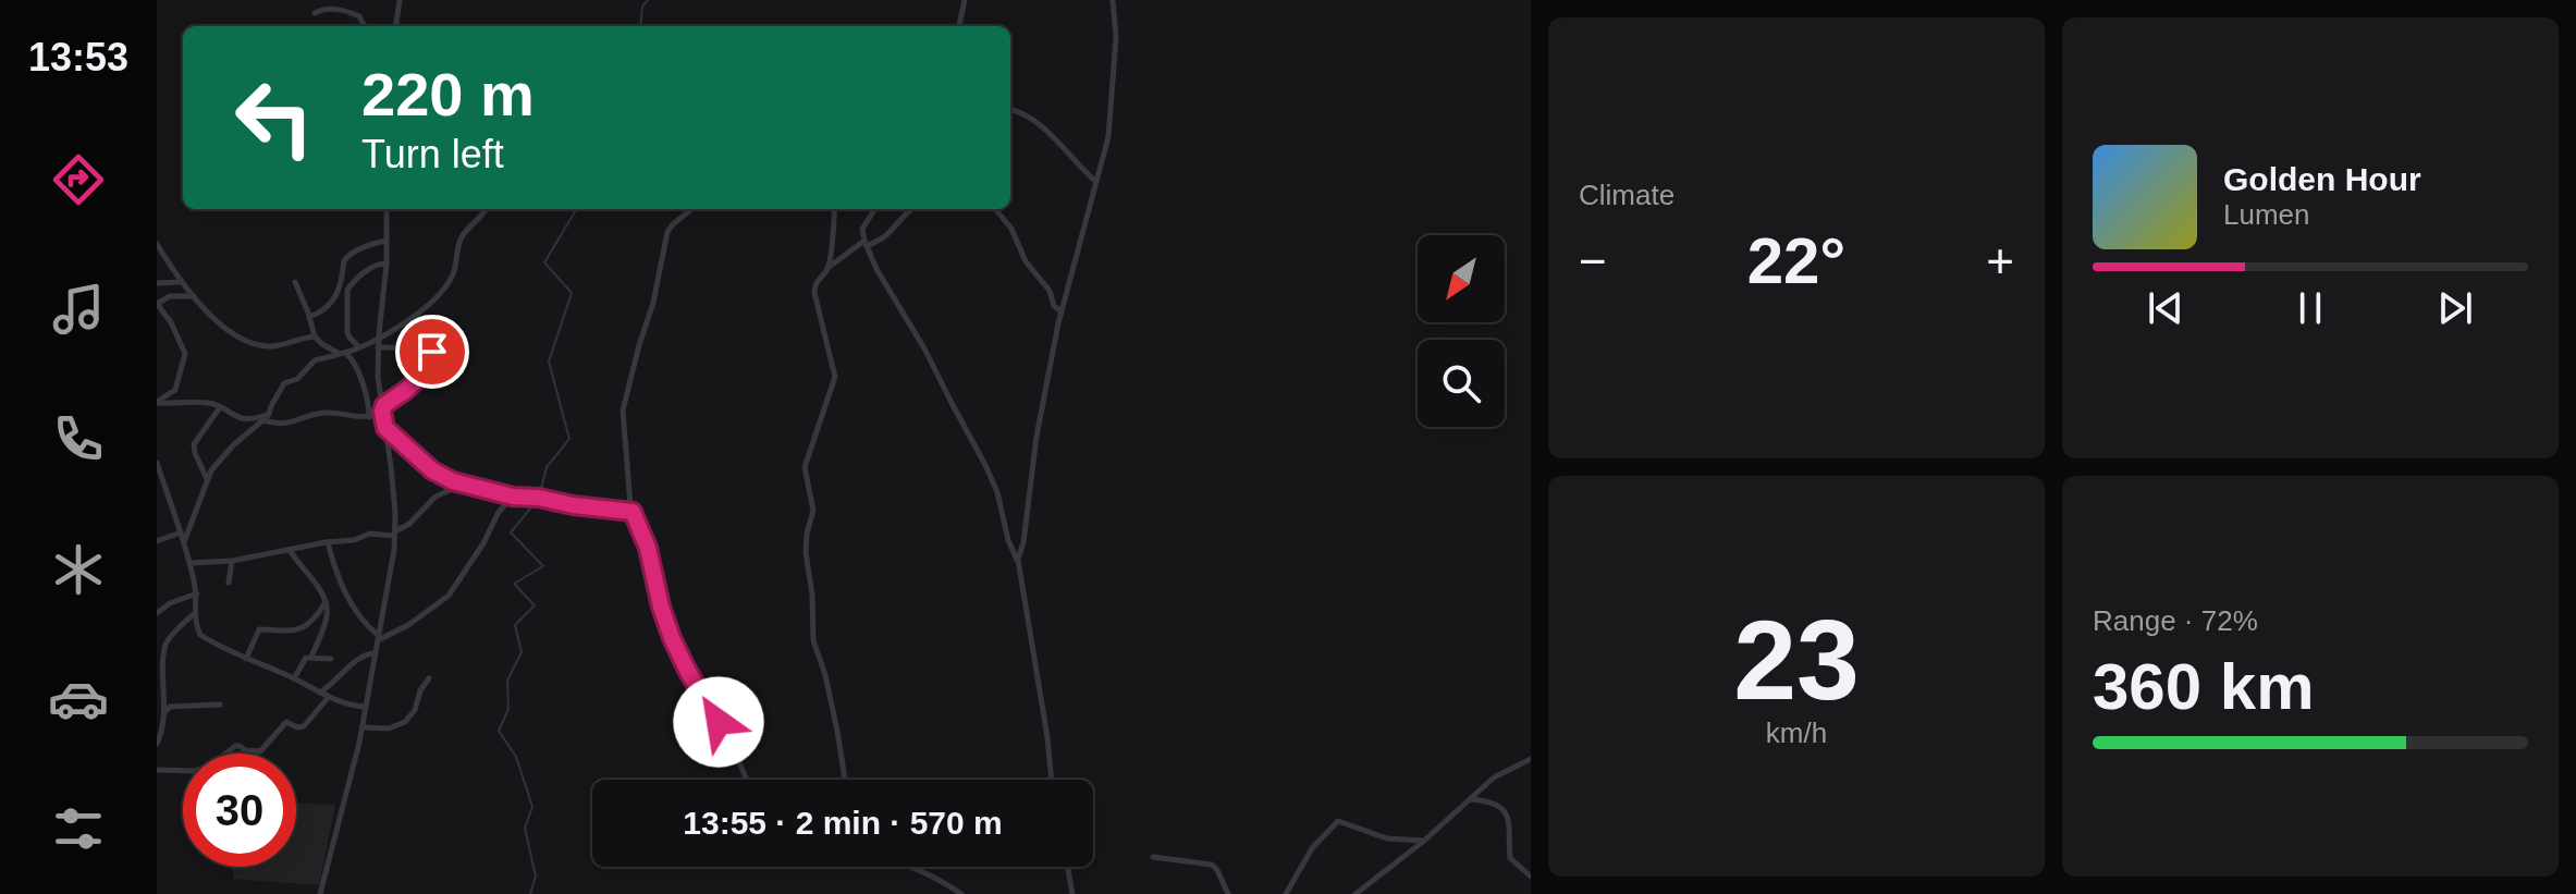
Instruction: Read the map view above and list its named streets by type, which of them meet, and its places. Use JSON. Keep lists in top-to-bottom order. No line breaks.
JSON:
{"north":"bottom left","page":{"tabs":"13:53","tile":["Climate",["23","km/h"],["Range · 72%","360 km"]],"turn":["220 m","Turn left"],"song":["Golden Hour","Lumen"],"heat":["−","22°","+"],"limit":"30","trip":"13:55 · 2 min · 570 m"}}
